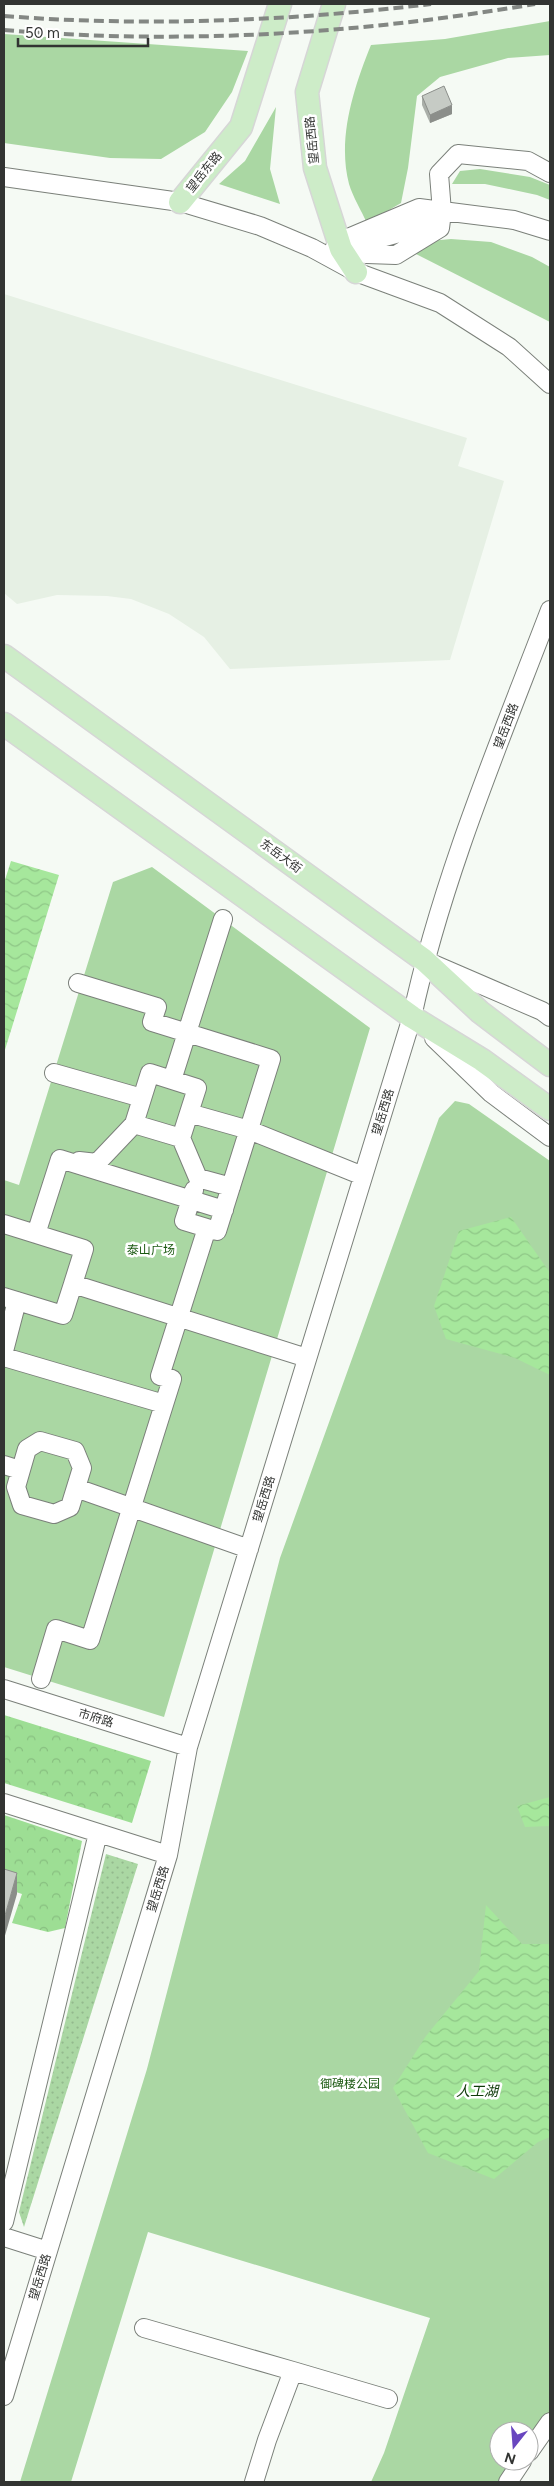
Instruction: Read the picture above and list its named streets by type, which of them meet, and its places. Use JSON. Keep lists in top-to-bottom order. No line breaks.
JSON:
{"streets":{"main road":["望岳西路","望岳东路","东岳大街"],"street":["市府路"]},"crossings":[["望岳西路","东岳大街"],["望岳西路","市府路"]],"water":["人工湖"],"parks":["泰山广场","御碑楼公园"],"scale_bar":"50 m","north":"bottom"}
